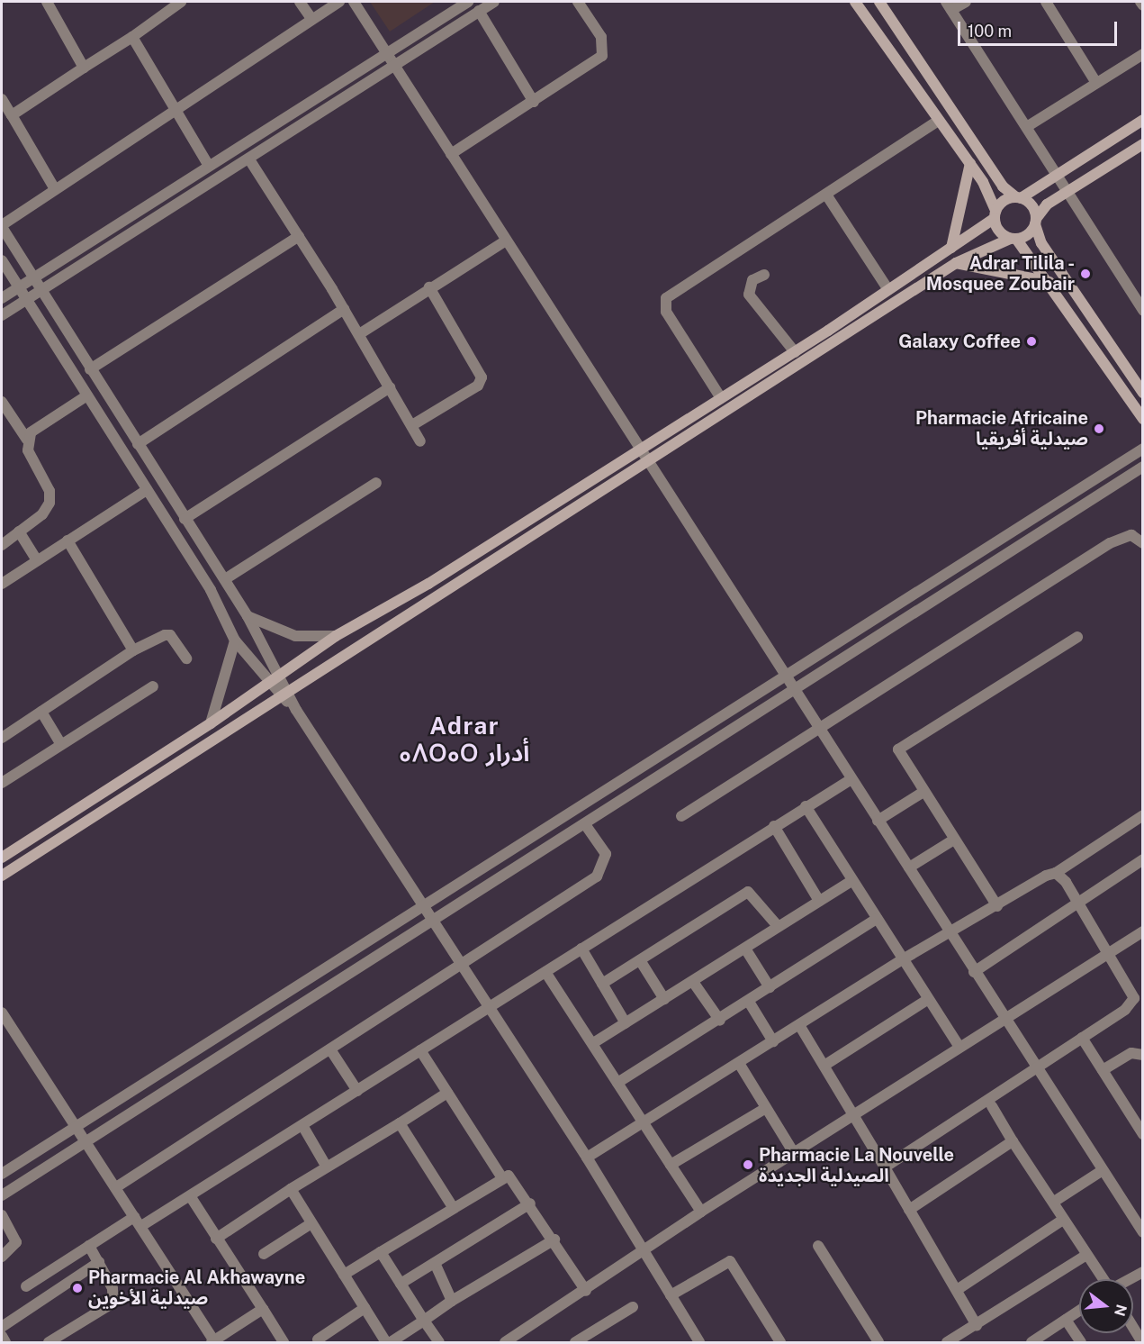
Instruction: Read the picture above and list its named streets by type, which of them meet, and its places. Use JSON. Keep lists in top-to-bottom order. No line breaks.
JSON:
{"districts":["Adrar ⴰⴷⵔⴰⵔ أدرار"],"places":["Adrar Tilila - Mosquee Zoubair","Galaxy Coffee","Pharmacie Africaine صيدلية أفريقيا","Pharmacie La Nouvelle الصيدلية الجديدة","Pharmacie Al Akhawayne صيدلية الأخوين"],"scale_bar":"100 m","north":"right"}
